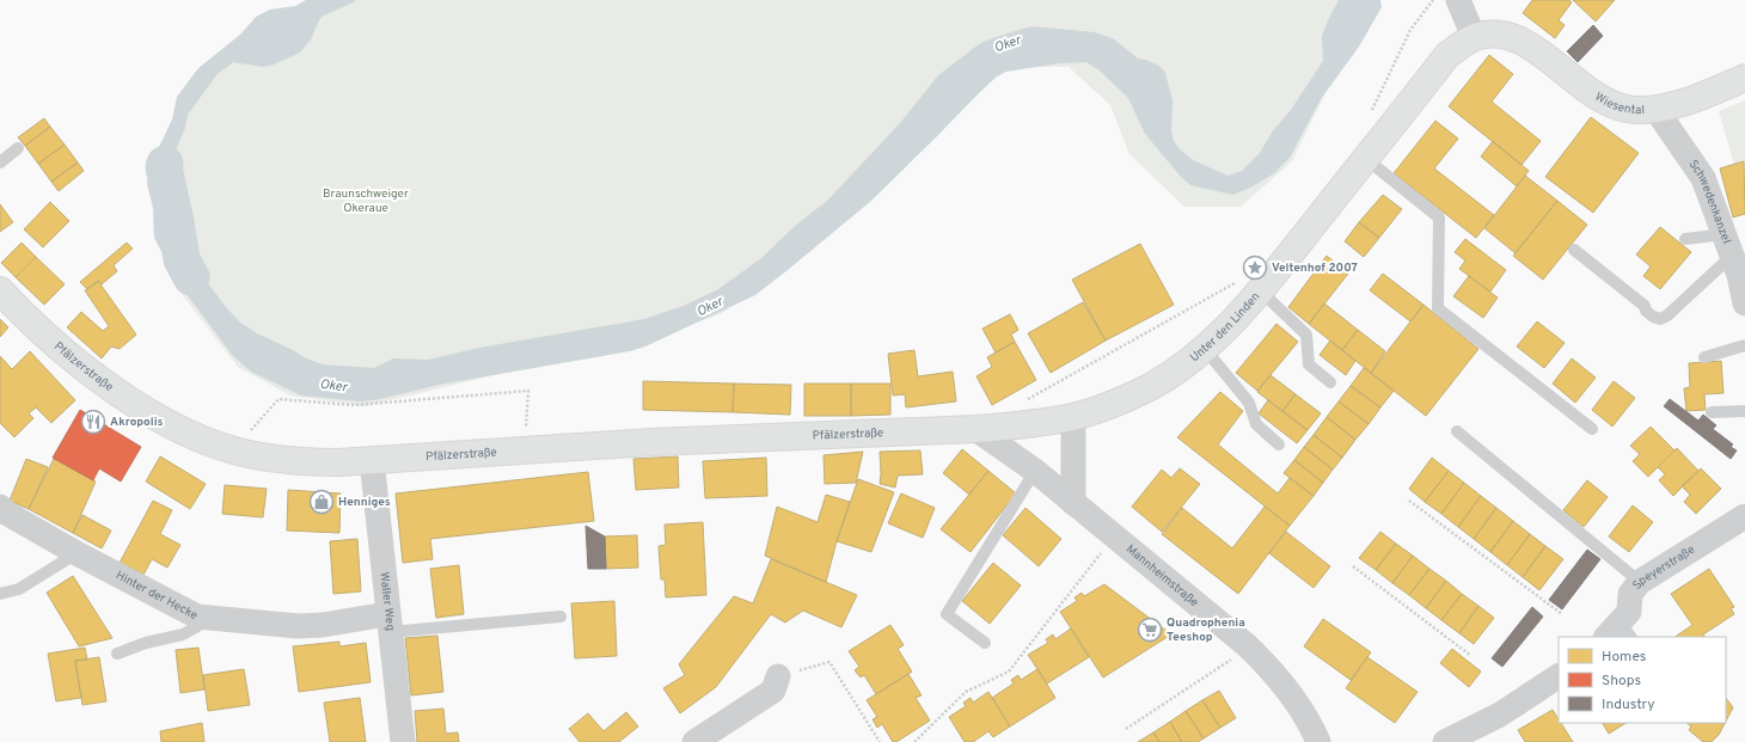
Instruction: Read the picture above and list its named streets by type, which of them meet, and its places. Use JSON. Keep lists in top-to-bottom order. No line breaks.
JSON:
{"streets":{"street":["Wiesental","Schwedenkanzel","Unter den Linden","Pfälzerstraße","Speyerstraße","Mannheimstraße","Hinter der Hecke","Waller Weg"]},"crossings":[["Wiesental","Schwedenkanzel"],["Wiesental","Unter den Linden"],["Unter den Linden","Pfälzerstraße"],["Unter den Linden","Mannheimstraße"],["Pfälzerstraße","Mannheimstraße"],["Pfälzerstraße","Waller Weg"],["Hinter der Hecke","Waller Weg"]],"water":["Oker"],"parks":["Braunschweiger Okeraue"],"places":{"place":["Veltenhof 2007"],"restaurant":["Akropolis"],"shop":["Henniges"],"supermarket":["Quadrophenia Teeshop"]},"legend":["Homes","Shops","Industry"]}
